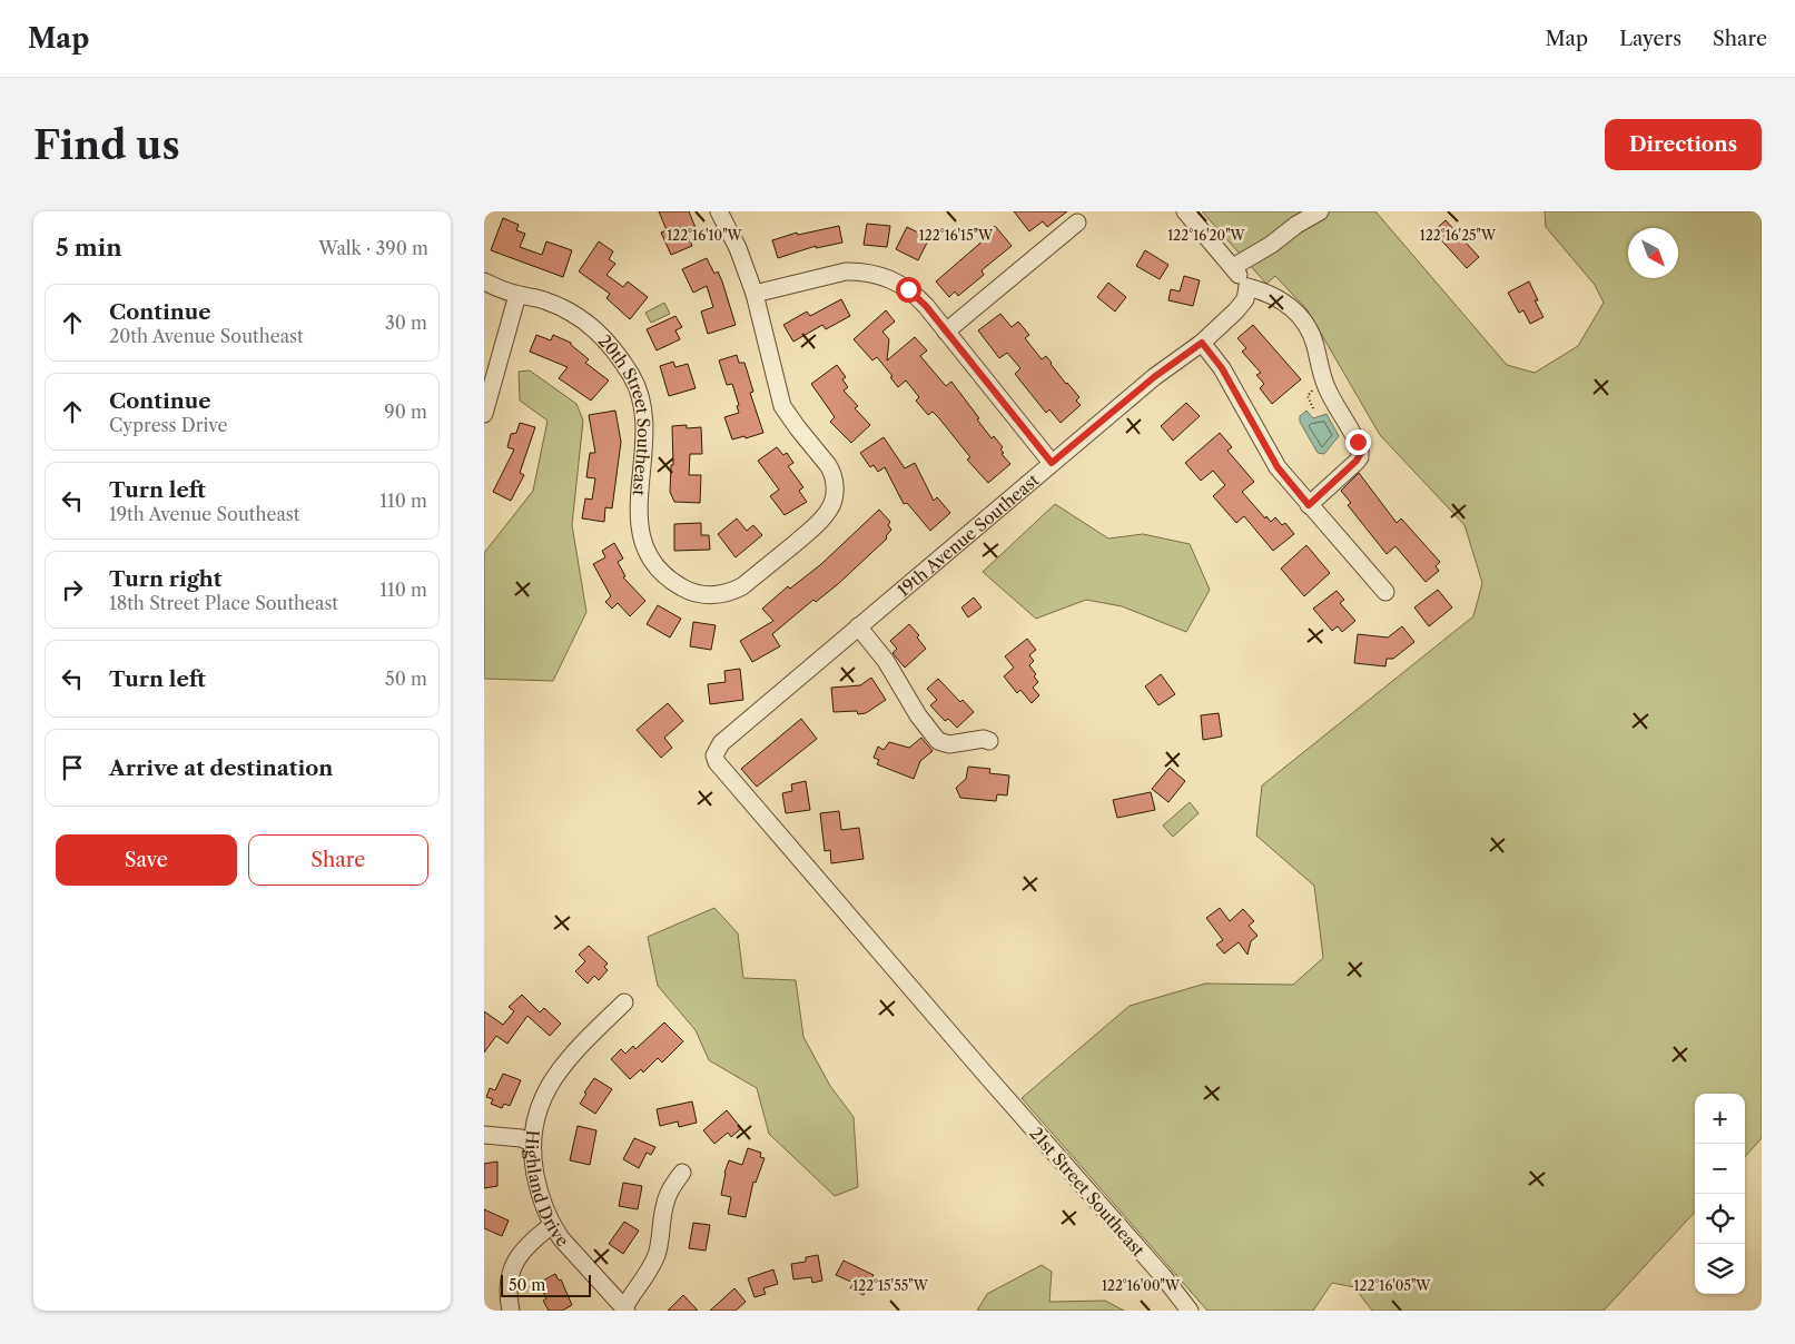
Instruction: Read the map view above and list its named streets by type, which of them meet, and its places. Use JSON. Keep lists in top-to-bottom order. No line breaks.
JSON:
{"streets":{"street":["20th Street Southeast","19th Avenue Southeast","Highland Drive","21st Street Southeast"]},"crossings":[["19th Avenue Southeast","21st Street Southeast"]],"scale_bar":"50 m","north":"bottom right","page":{"header":"Map","nav":["Map","Layers","Share"],"buttons":["Directions",["Save","Share"]],"title":"Find us","heading":["5 min","Walk · 390 m"],"list":[["Continue","20th Avenue Southeast","30 m"],["Continue","Cypress Drive","90 m"],["Turn left","19th Avenue Southeast","110 m"],["Turn right","18th Street Place Southeast","110 m"],["Turn left","50 m"],"Arrive at destination"],"map_buttons":["+","−"],"scale":"50 m"},"coordinates":["122°16'10\"W","122°16'15\"W","122°16'20\"W","122°16'25\"W","122°15'55\"W","122°16'00\"W","122°16'05\"W"]}
